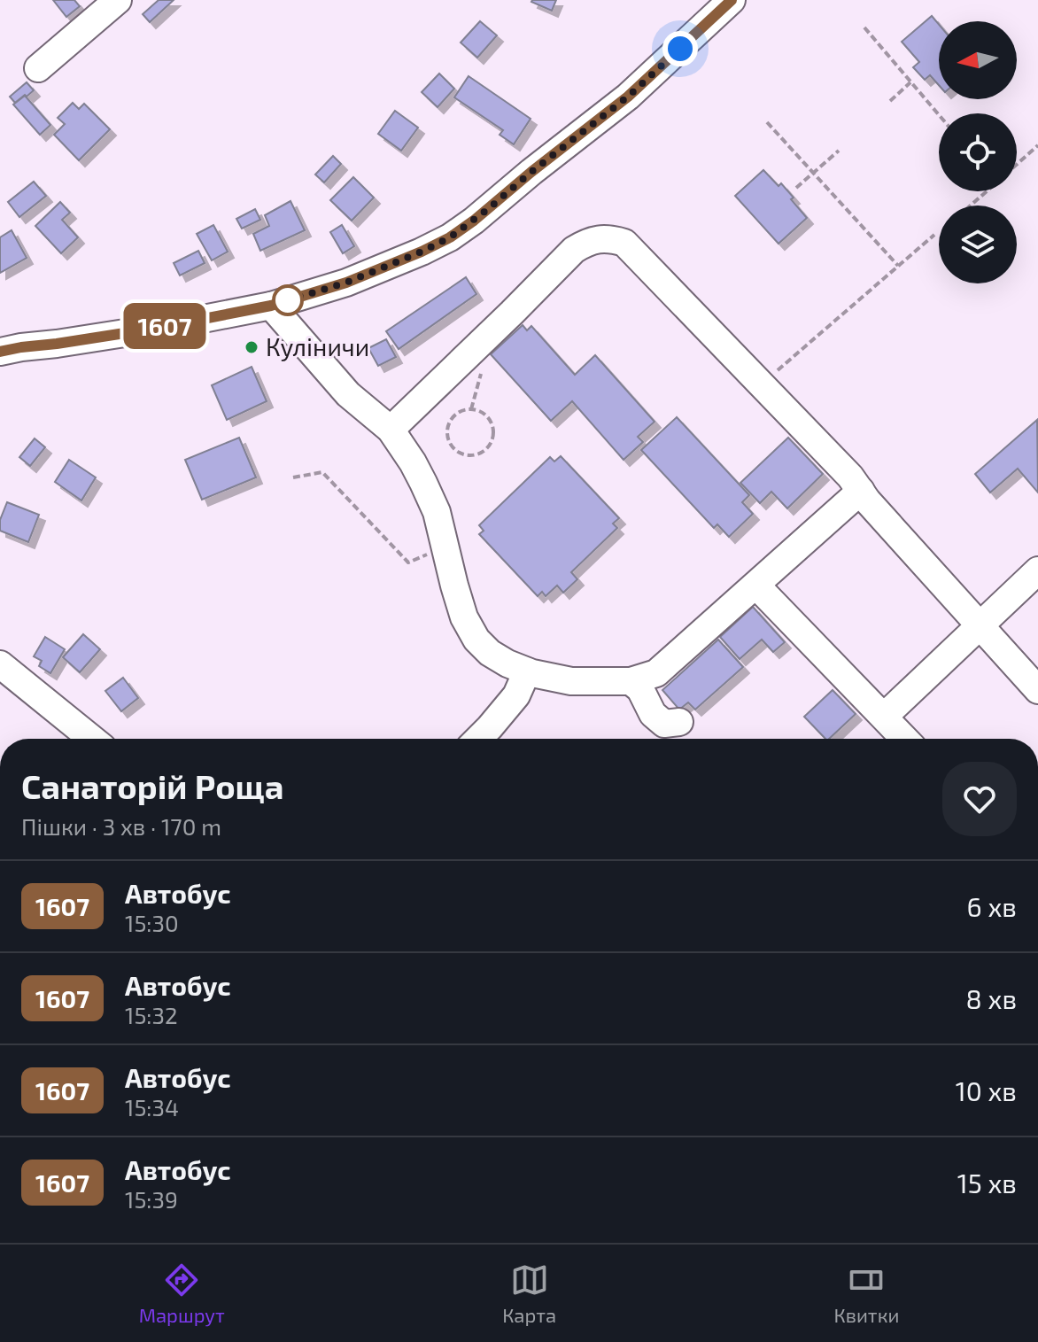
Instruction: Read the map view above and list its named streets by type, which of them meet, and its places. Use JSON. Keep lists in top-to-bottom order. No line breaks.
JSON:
{"places":["Куліничи"],"lines":["bus line 1607"],"north":"left","page":{"on_map":"1607","heading":["Санаторій Роща","Пішки · 3 хв · 170 m"],"list":[{"mark":"1607","name":"Автобус","note":"15:30","value":"6 хв"},{"mark":"1607","name":"Автобус","note":"15:32","value":"8 хв"},{"mark":"1607","name":"Автобус","note":"15:34","value":"10 хв"},{"mark":"1607","name":"Автобус","note":"15:39","value":"15 хв"}],"tabs":["Маршрут","Карта","Квитки"]}}
